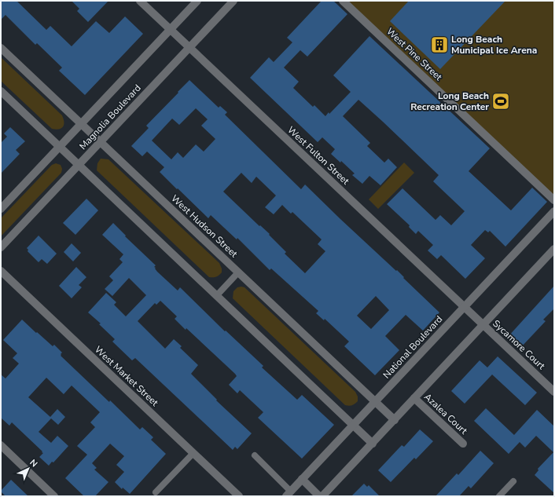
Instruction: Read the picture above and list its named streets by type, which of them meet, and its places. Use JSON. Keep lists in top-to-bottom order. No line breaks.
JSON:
{"streets":{"street":["West Pine Street","Magnolia Boulevard","West Fulton Street","West Hudson Street","Sycamore Court","National Boulevard","West Market Street","Azalea Court"]},"crossings":[["Magnolia Boulevard","West Fulton Street"],["Magnolia Boulevard","West Hudson Street"],["West Fulton Street","Sycamore Court"],["West Fulton Street","National Boulevard"],["West Hudson Street","National Boulevard"]],"places":{"building":["Long Beach Municipal Ice Arena"],"sports":["Long Beach Recreation Center"]},"north":"top right"}
